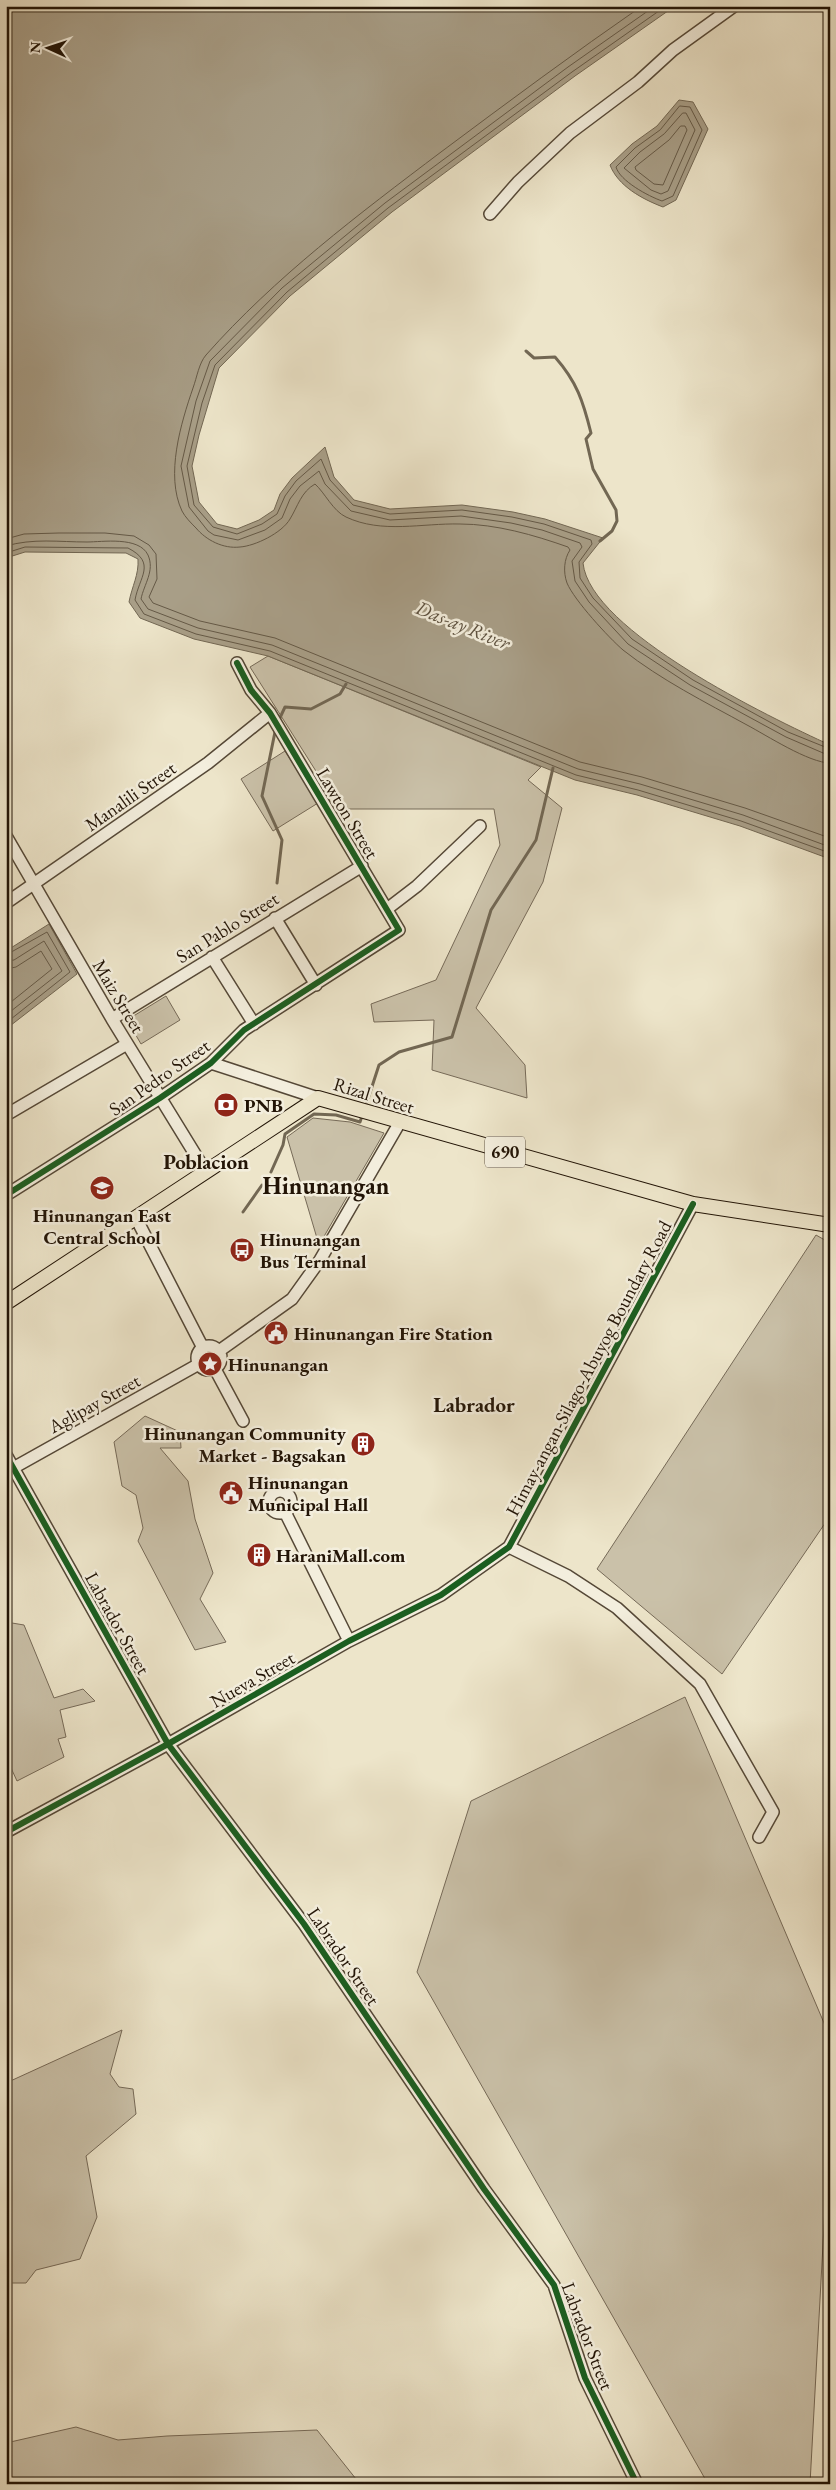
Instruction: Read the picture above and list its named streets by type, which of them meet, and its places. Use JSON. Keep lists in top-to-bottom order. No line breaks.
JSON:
{"streets":{"main road":["Rizal Street","690"],"street":["Manalili Street","Lawton Street","San Pablo Street","Maiz Street","San Pedro Street","Himay-angan-Silago-Abuyog Boundary Road","Aglipay Street","Labrador Street","Nueva Street"]},"crossings":[["Manalili Street","Lawton Street"],["Manalili Street","Maiz Street"],["Lawton Street","San Pablo Street"],["Lawton Street","San Pedro Street"],["San Pablo Street","Maiz Street"],["Maiz Street","San Pedro Street"],["Maiz Street","Rizal Street"],["Rizal Street","690"],["Rizal Street","Himay-angan-Silago-Abuyog Boundary Road"],["690","Himay-angan-Silago-Abuyog Boundary Road"],["Himay-angan-Silago-Abuyog Boundary Road","Nueva Street"],["Aglipay Street","Labrador Street"],["Labrador Street","Nueva Street"]],"districts":["Poblacion","Hinunangan","Labrador"],"water":["Das-ay River"],"places":{"bank":["PNB"],"school or university":["Hinunangan East Central School"],"bus stop":["Hinunangan Bus Terminal"],"public building":["Hinunangan Fire Station","Hinunangan Municipal Hall"],"place":["Hinunangan"],"building":["Hinunangan Community Market - Bagsakan","HaraniMall.com"]},"north":"left"}
